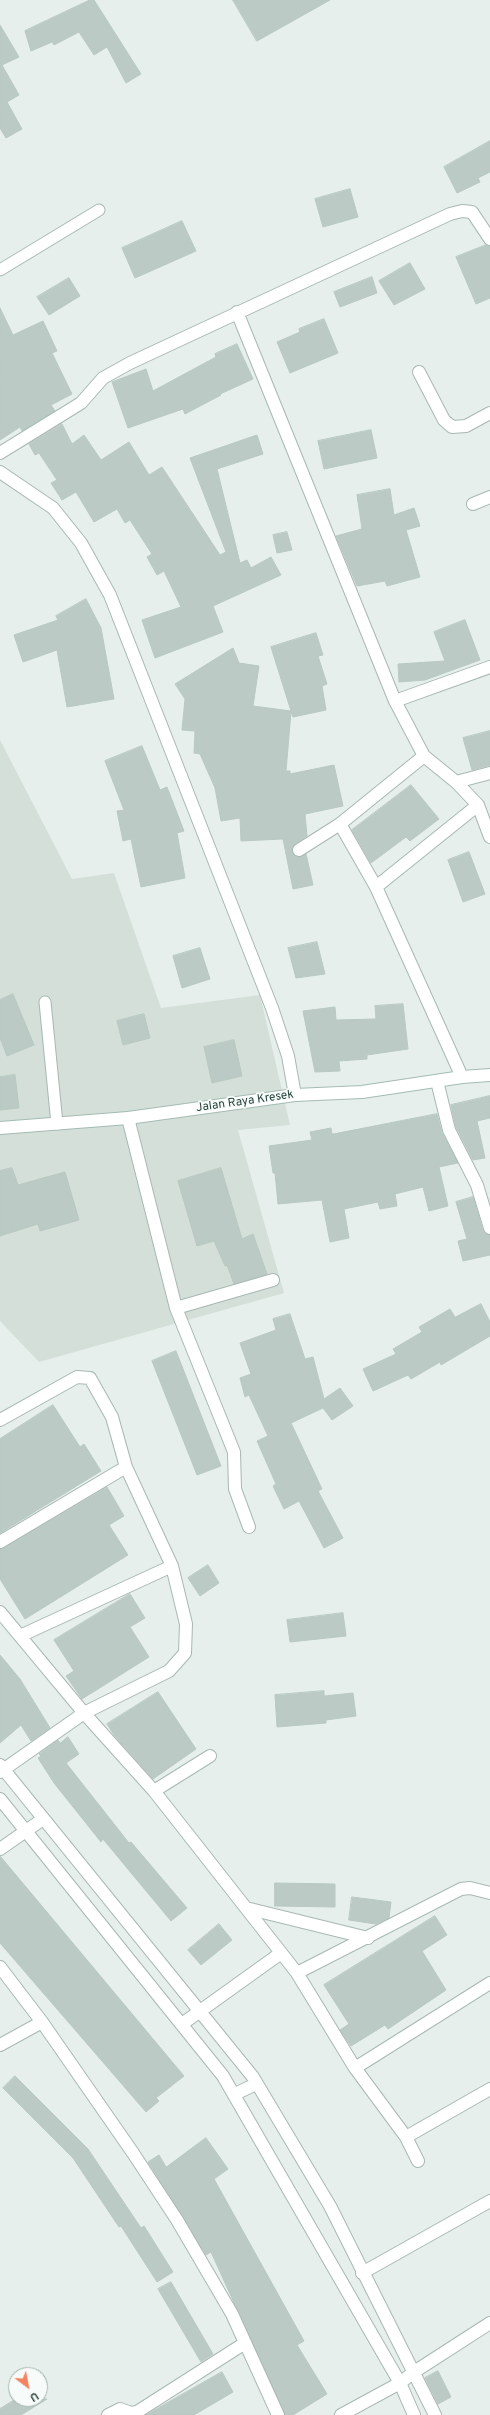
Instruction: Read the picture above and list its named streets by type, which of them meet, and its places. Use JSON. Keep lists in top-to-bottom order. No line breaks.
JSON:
{"streets":{"street":["Jalan Raya Kresek"]},"north":"bottom right"}
